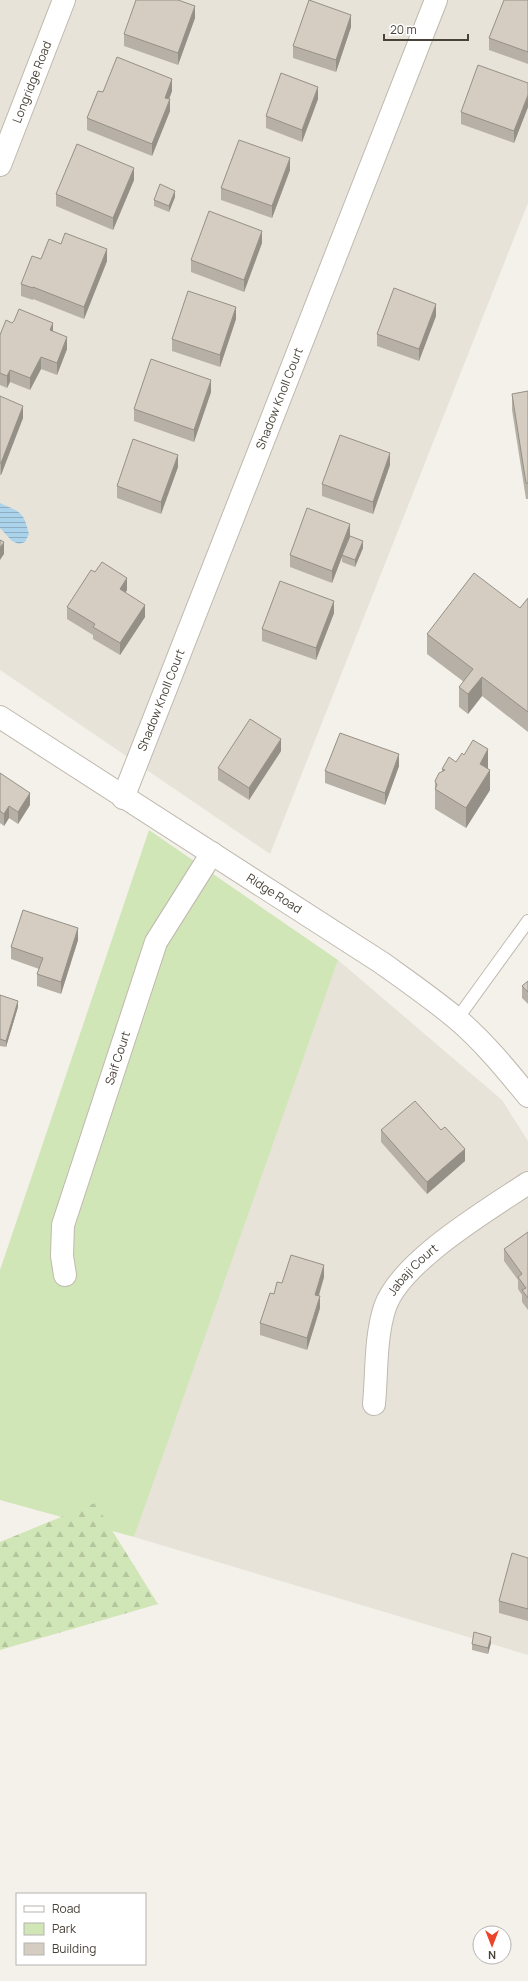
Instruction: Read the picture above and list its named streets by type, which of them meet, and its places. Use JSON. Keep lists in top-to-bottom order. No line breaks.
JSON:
{"streets":{"street":["Longridge Road","Shadow Knoll Court","Ridge Road","Saif Court","Jabaji Court"]},"crossings":[["Shadow Knoll Court","Ridge Road"],["Ridge Road","Saif Court"]],"legend":["Road","Park","Building"],"scale_bar":"20 m","north":"bottom"}
